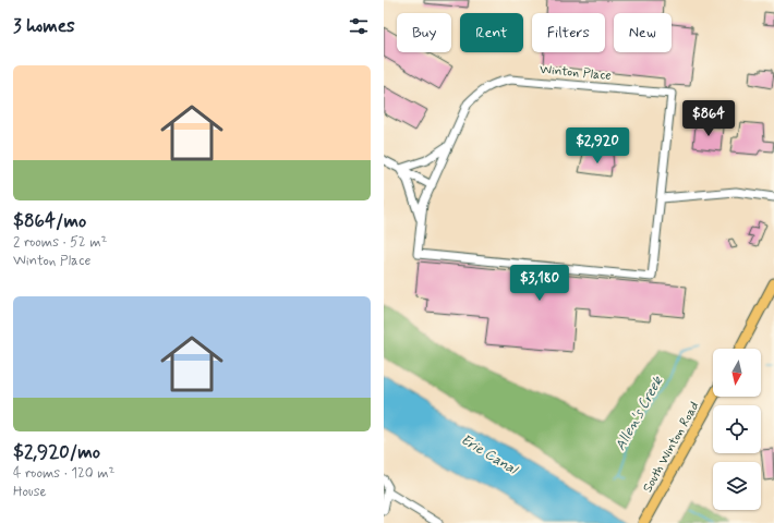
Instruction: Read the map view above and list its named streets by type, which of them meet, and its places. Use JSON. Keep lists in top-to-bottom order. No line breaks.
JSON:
{"streets":{"main road":["South Winton Road"],"street":["Winton Place"]},"water":["Allen's Creek","Erie Canal"],"north":"bottom","page":{"heading":"3 homes","chip":["Buy","Rent","Filters","New"],"list":[{"name":"$864/mo","note":"2 rooms · 52 m² · Winton Place"},{"name":"$2,920/mo","note":"4 rooms · 120 m² · House"}],"price":["$864","$2,920","$3,180"]}}
